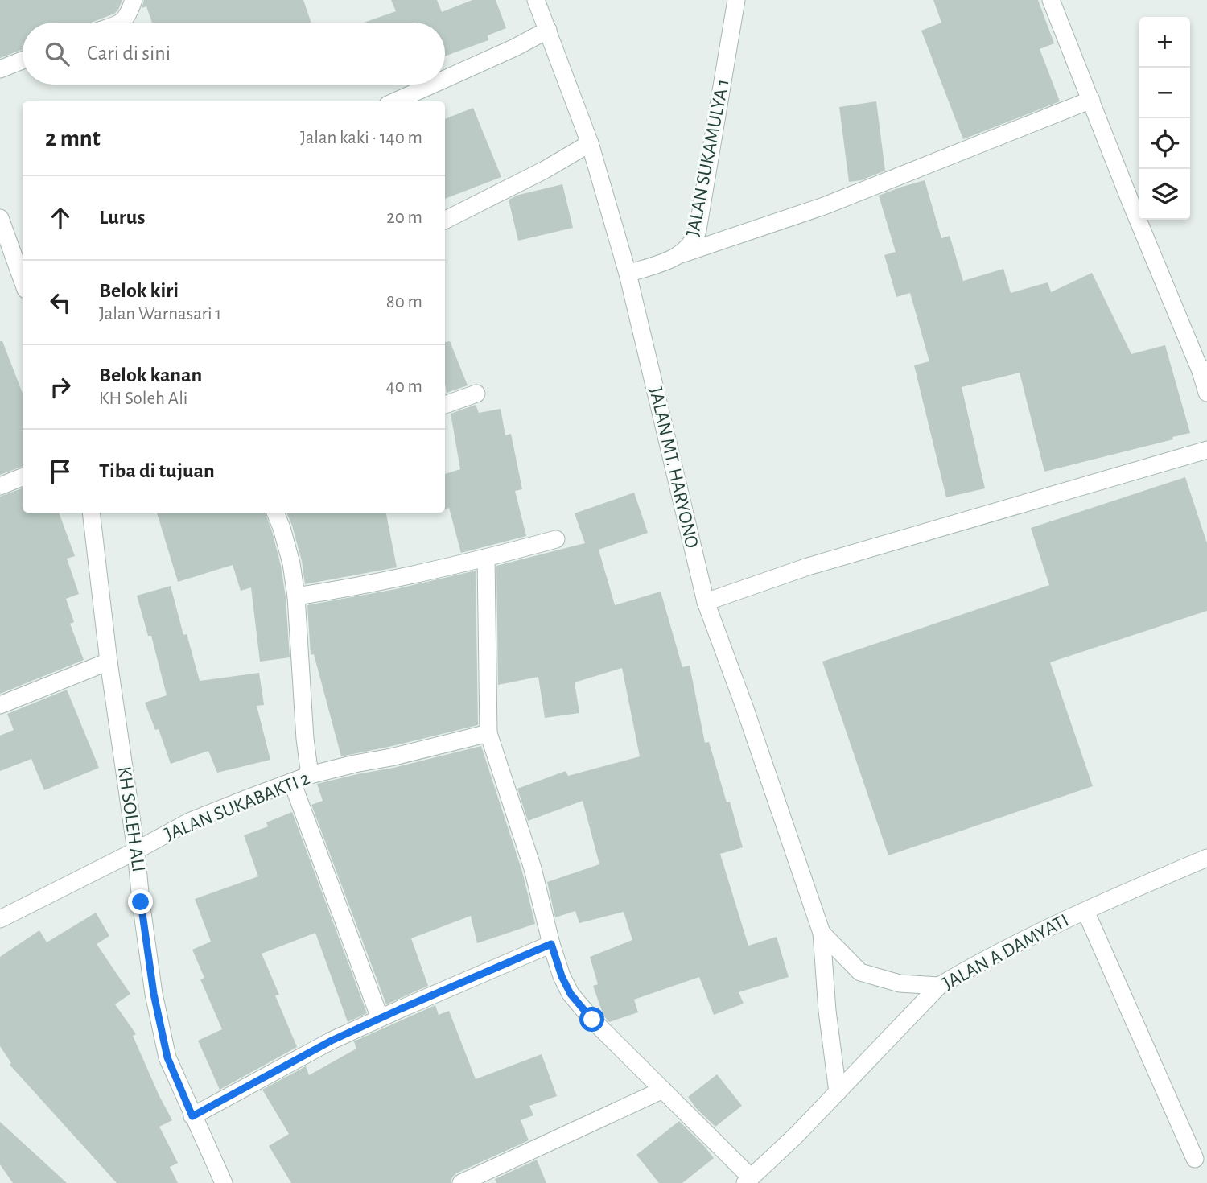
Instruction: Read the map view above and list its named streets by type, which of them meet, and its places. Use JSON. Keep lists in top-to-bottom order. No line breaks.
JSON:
{"streets":{"street":["JALAN SUKAMULYA 1","JALAN MT. HARYONO","JALAN SUKABAKTI 2","KH SOLEH ALI","JALAN A DAMYATI"]},"crossings":[["JALAN SUKAMULYA 1","JALAN MT. HARYONO"],["JALAN MT. HARYONO","JALAN A DAMYATI"],["JALAN SUKABAKTI 2","KH SOLEH ALI"]],"page":{"map_buttons":["+","−"],"search":"Cari di sini","heading":["2 mnt","Jalan kaki · 140 m"],"list":[["Lurus","20 m"],["Belok kiri","Jalan Warnasari 1","80 m"],["Belok kanan","KH Soleh Ali","40 m"],"Tiba di tujuan"]}}
